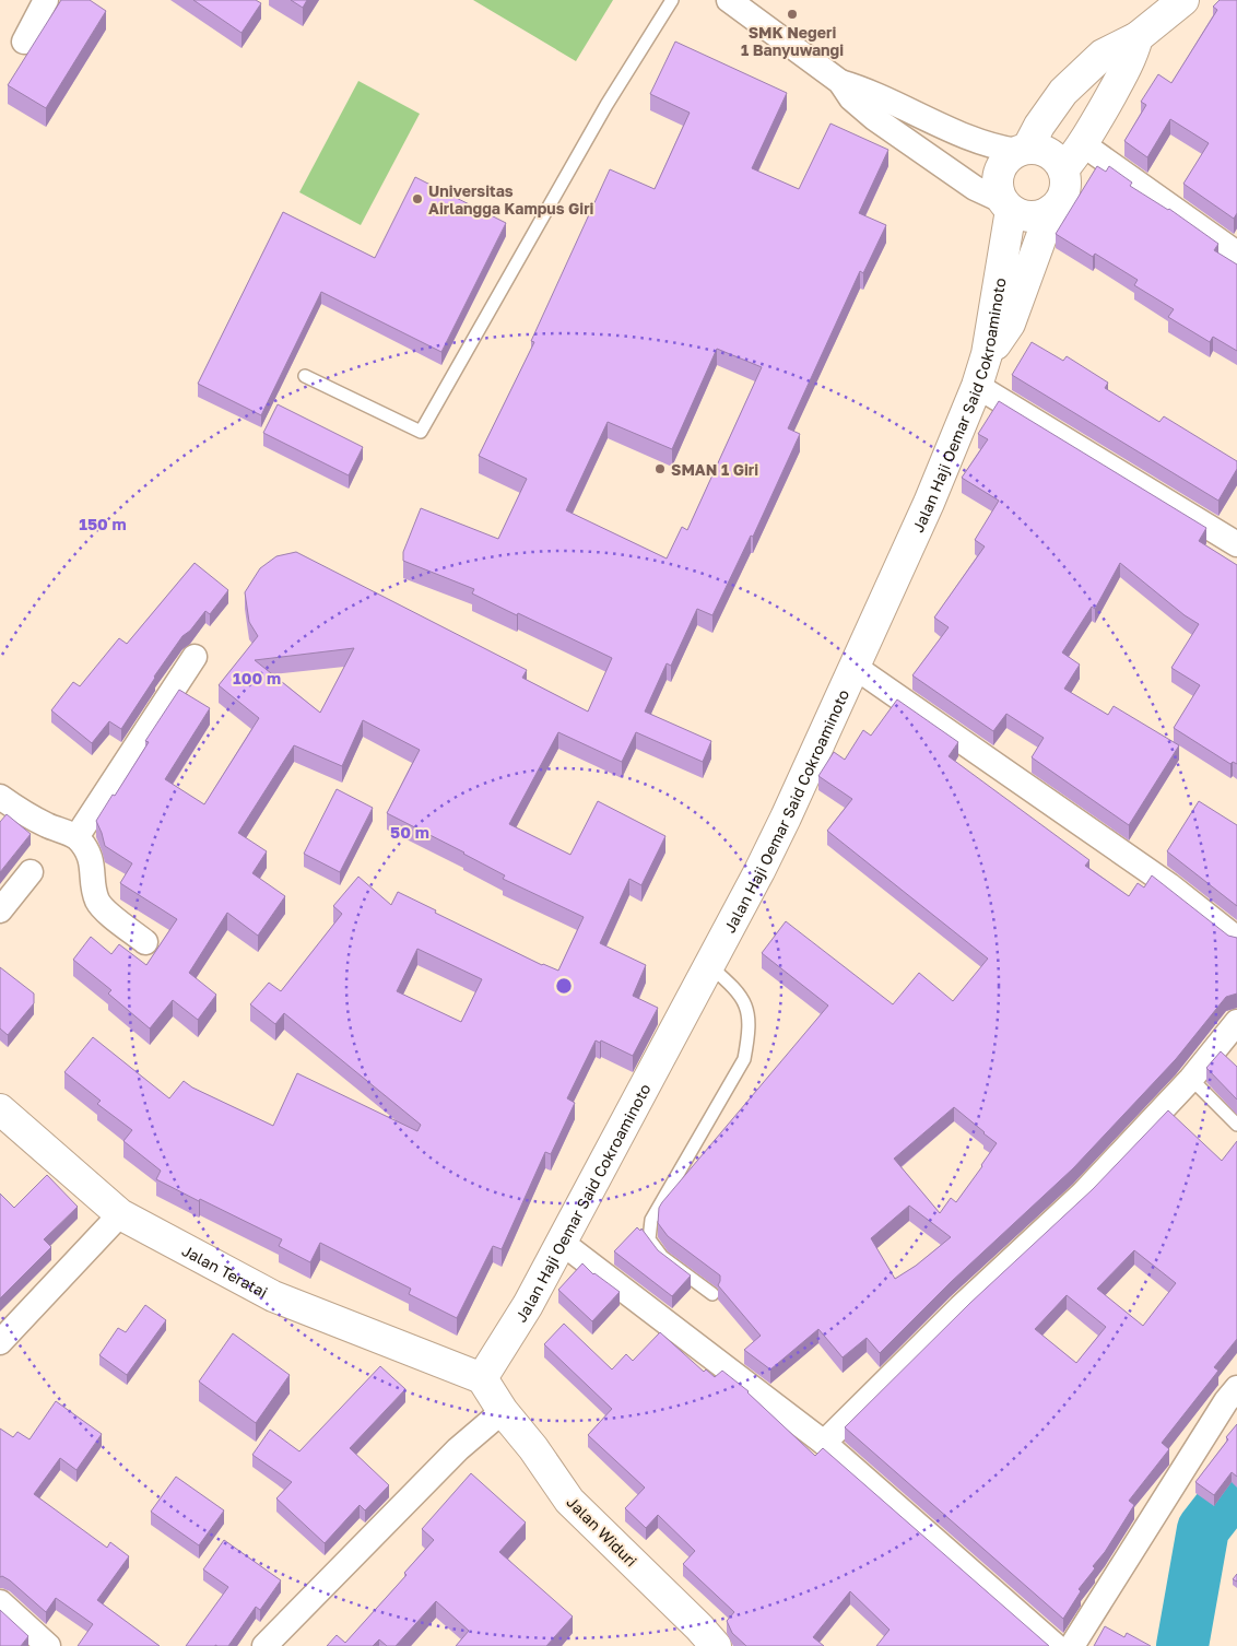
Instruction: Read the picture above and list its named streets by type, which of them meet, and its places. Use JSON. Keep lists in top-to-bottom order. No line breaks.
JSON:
{"streets":{"main road":["Jalan Haji Oemar Said Cokroaminoto","Jalan Teratai","Jalan Widuri"]},"crossings":[["Jalan Haji Oemar Said Cokroaminoto","Jalan Teratai"],["Jalan Haji Oemar Said Cokroaminoto","Jalan Widuri"],["Jalan Teratai","Jalan Widuri"]],"places":["SMK Negeri 1 Banyuwangi","Universitas Airlangga Kampus Giri","SMAN 1 Giri"],"rings":["150 m","100 m","50 m"]}
